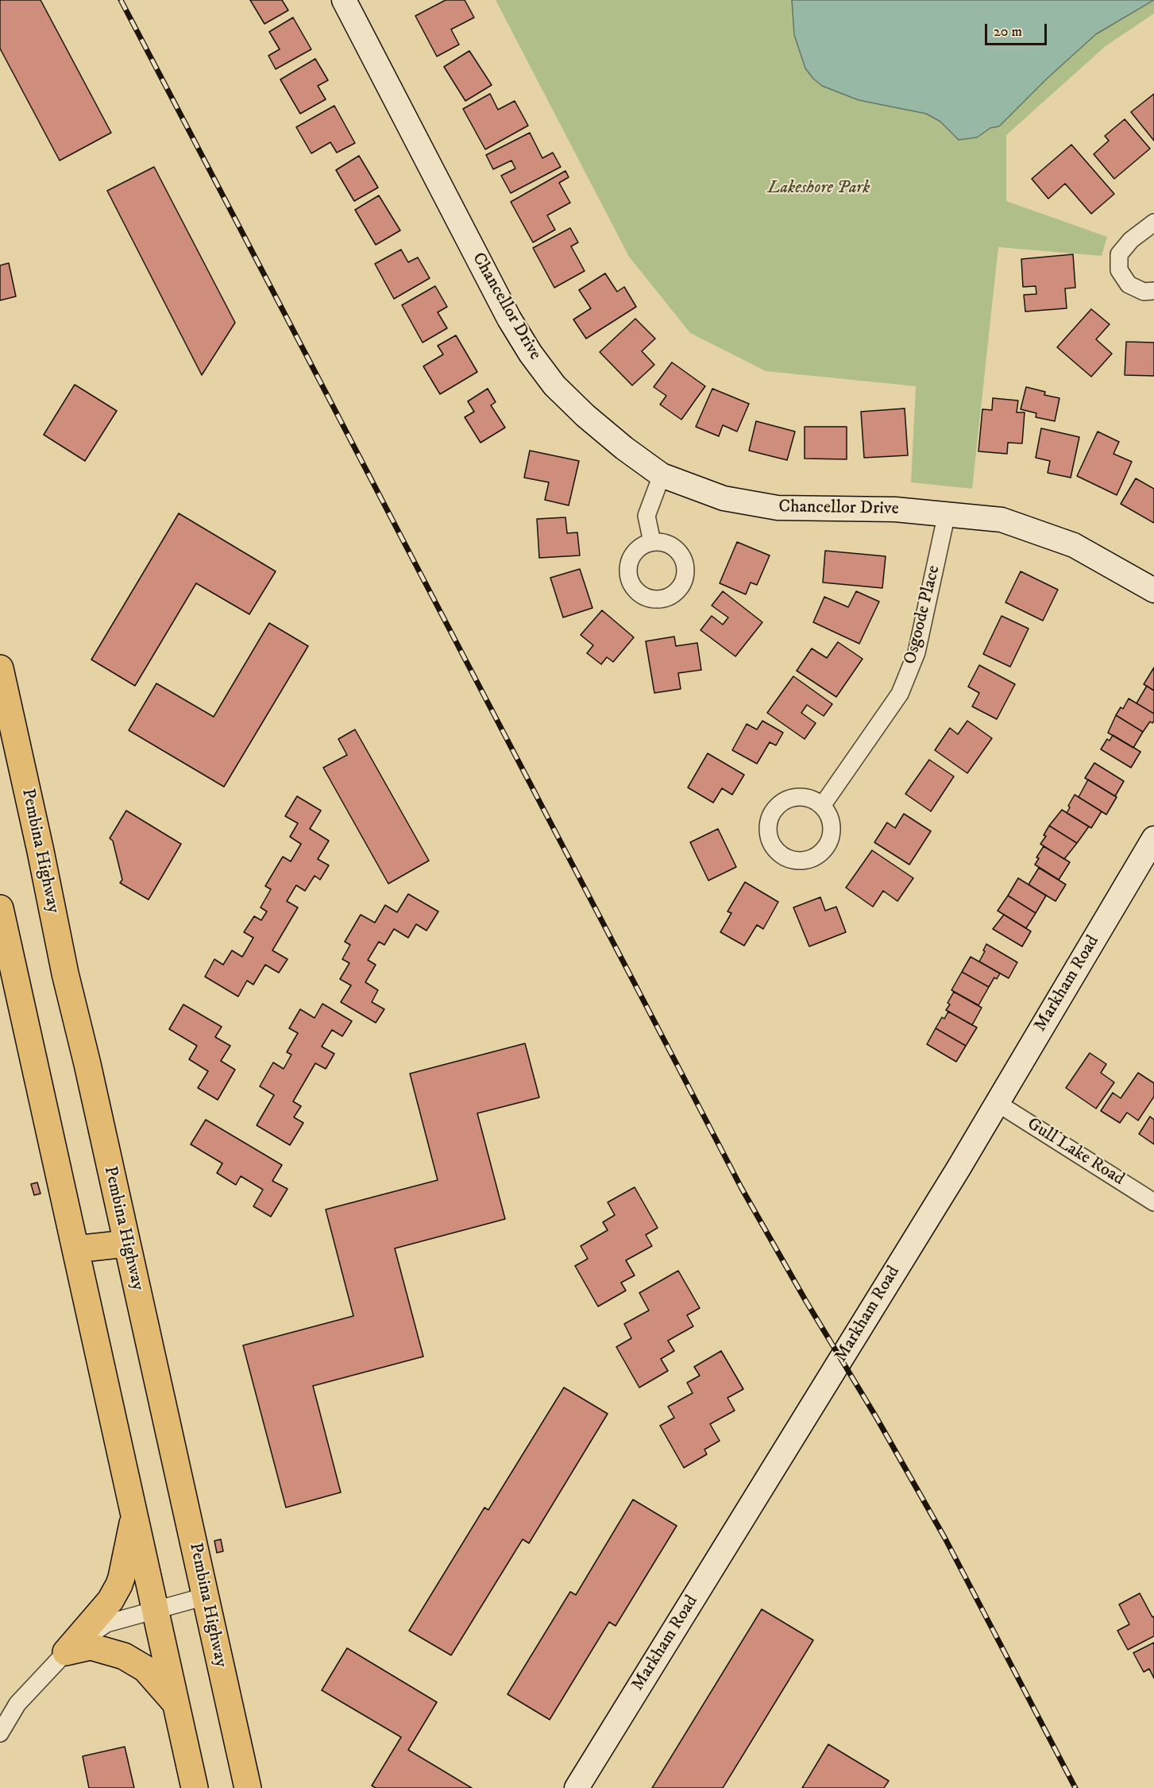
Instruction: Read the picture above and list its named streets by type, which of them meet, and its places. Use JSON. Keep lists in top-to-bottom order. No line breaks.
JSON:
{"streets":{"main road":["Pembina Highway"],"street":["Chancellor Drive","Osgoode Place","Markham Road","Gull Lake Road"]},"crossings":[["Chancellor Drive","Osgoode Place"],["Markham Road","Gull Lake Road"]],"parks":["Lakeshore Park"],"scale_bar":"20 m"}
